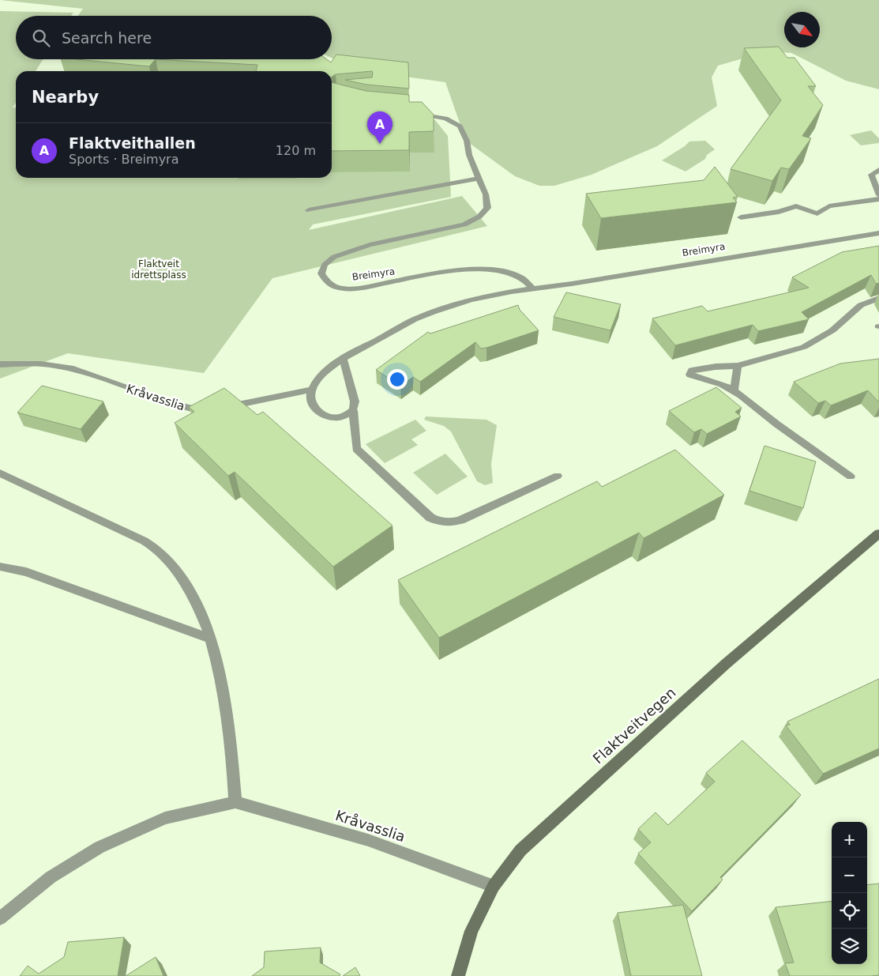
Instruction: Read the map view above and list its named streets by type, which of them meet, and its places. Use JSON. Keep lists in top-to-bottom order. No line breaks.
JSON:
{"streets":{"main road":["Flaktveitvegen"],"street":["Breimyra","Kråvasslia"]},"crossings":[["Breimyra","Kråvasslia"],["Kråvasslia","Flaktveitvegen"]],"parks":["Flaktveit idrettsplass"],"north":"bottom right","page":{"search":"Search here","heading":"Nearby","pins":"A","list":[{"mark":"A","name":"Flaktveithallen","note":"Sports · Breimyra","value":"120 m"}],"map_buttons":["+","−"]}}
